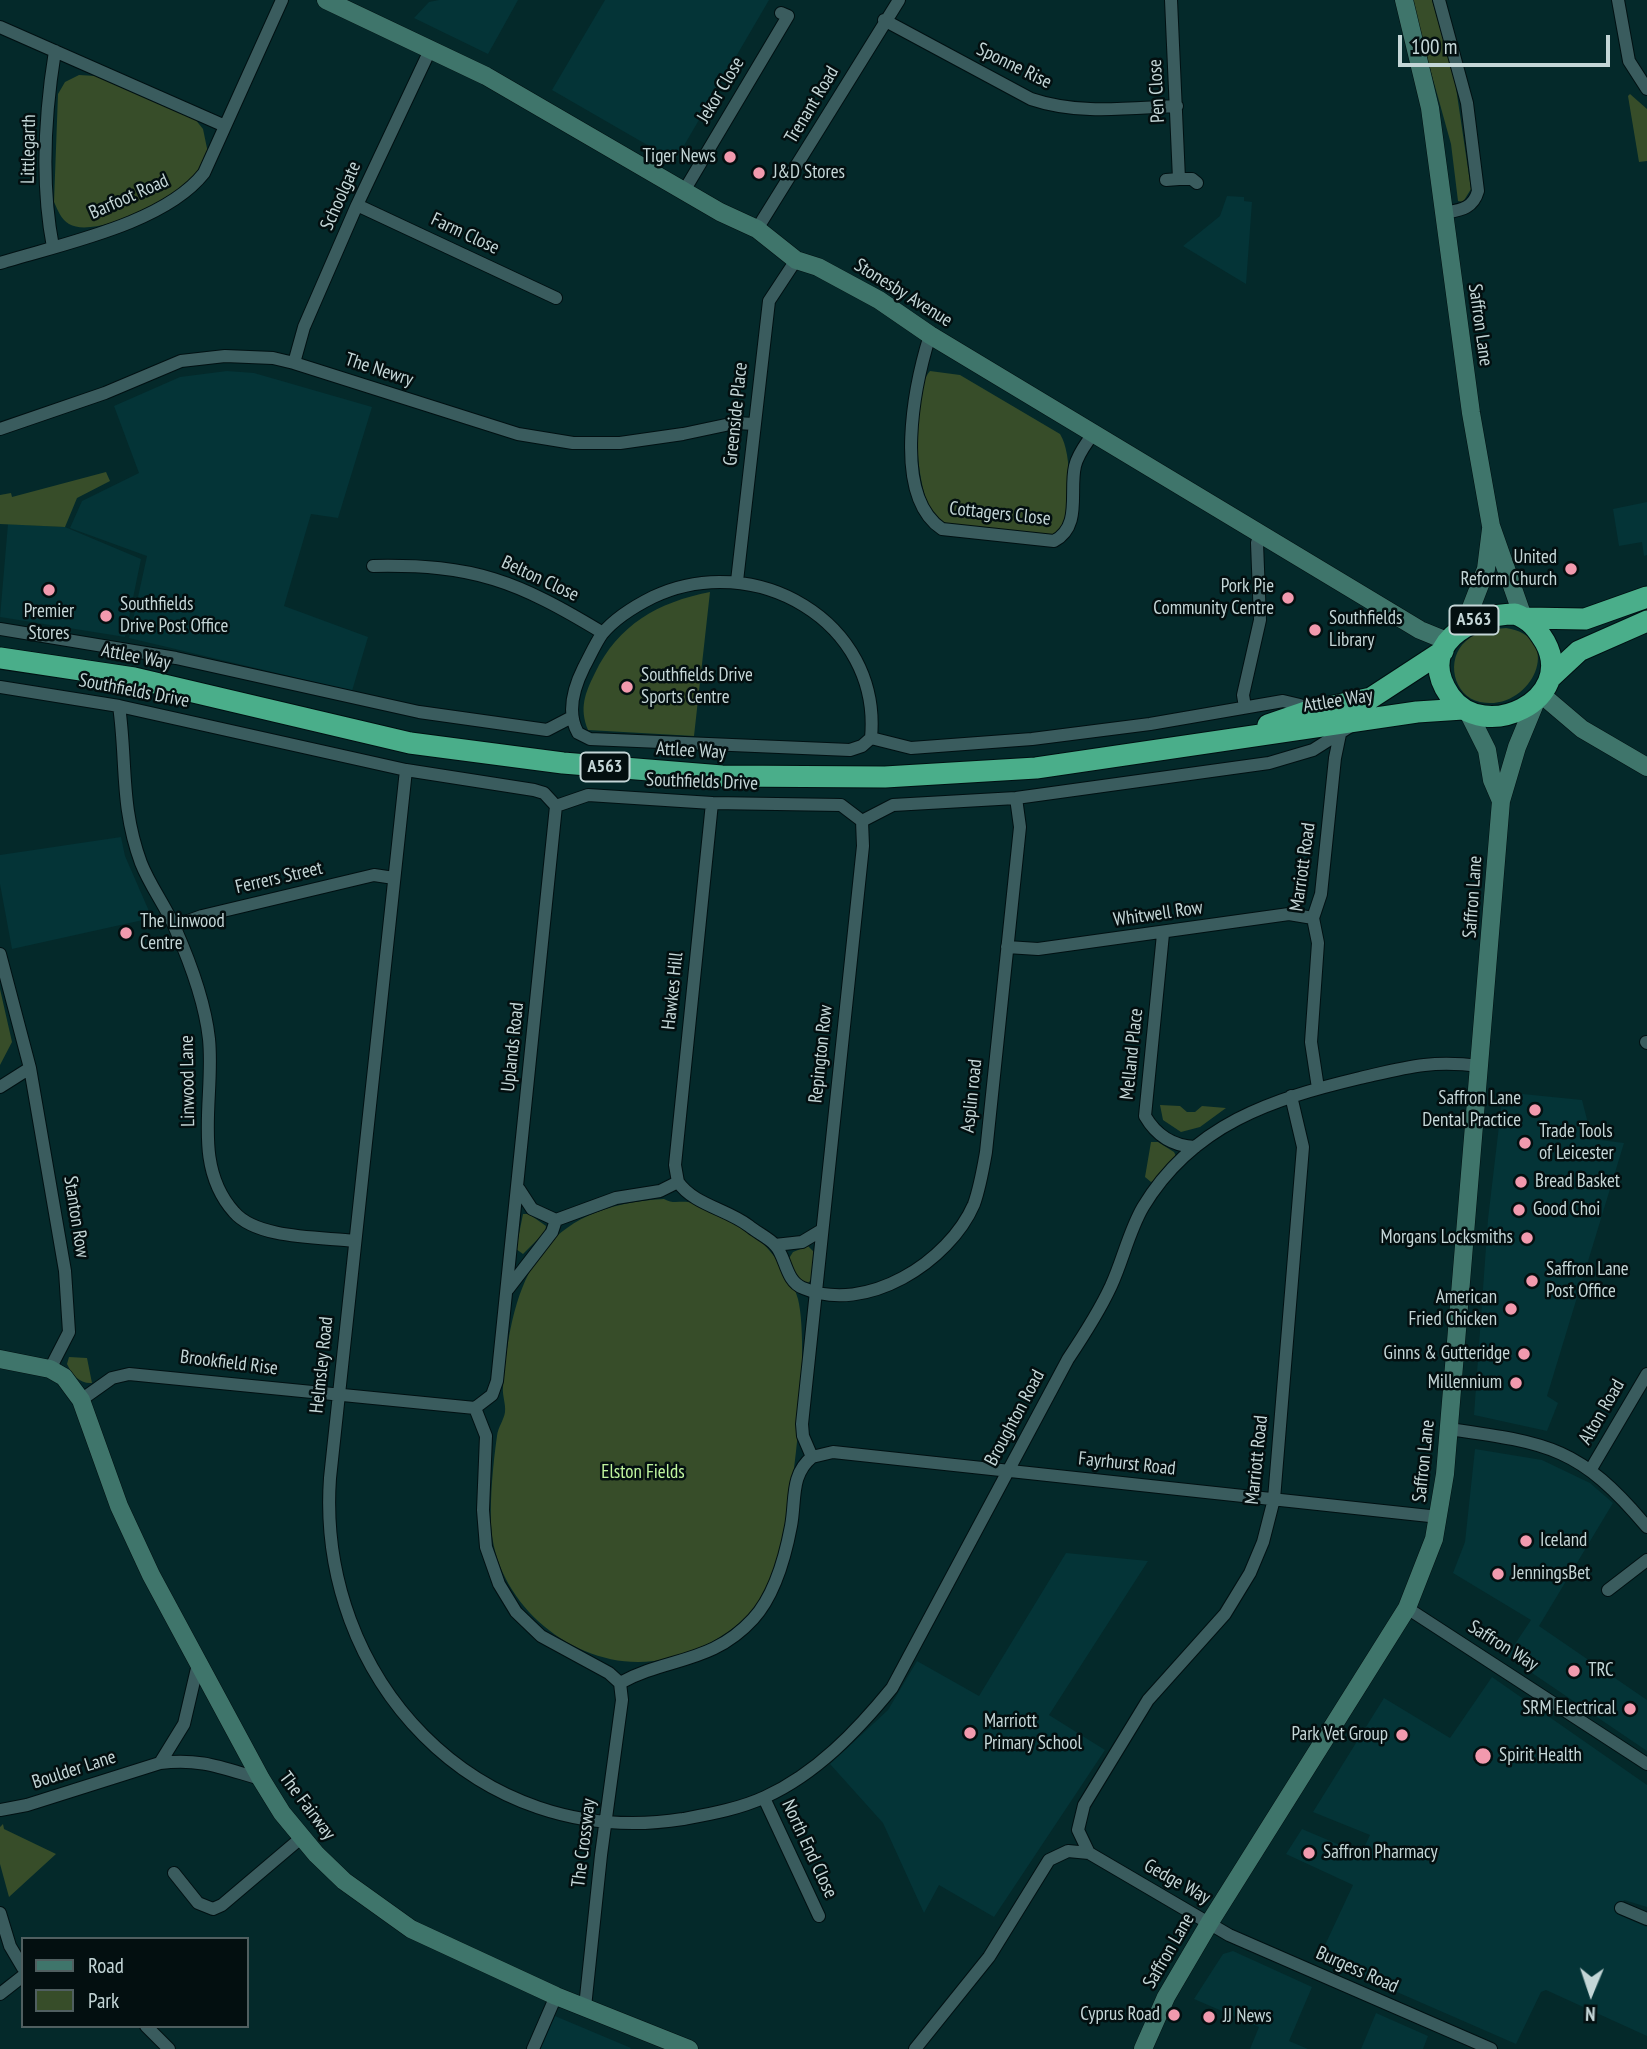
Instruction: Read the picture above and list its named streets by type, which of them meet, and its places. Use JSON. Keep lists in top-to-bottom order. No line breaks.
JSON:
{"streets":{"highway":["A563","Attlee Way"],"main road":["Stonesby Avenue","Saffron Lane","The Fairway"],"street":["Sponne Rise","Jekor Close","Pen Close","Trenant Road","Littlegarth","Schoolgate","Barfoot Road","Farm Close","The Newry","Greenside Place","Cottagers Close","Belton Close","Southfields Drive","Marriott Road","Ferrers Street","Whitwell Row","Hawkes Hill","Uplands Road","Repington Row","Melland Place","Linwood Lane","Asplin road","Stanton Row","Brookfield Rise","Helmsley Road","Alton Road","Broughton Road","Fayrhurst Road","Saffron Way","Boulder Lane","The Crossway","North End Close","Gedge Way","Burgess Road"]},"crossings":[["Sponne Rise","Pen Close"],["Sponne Rise","Trenant Road"],["Jekor Close","Stonesby Avenue"],["Trenant Road","Stonesby Avenue"],["Littlegarth","Barfoot Road"],["Schoolgate","Farm Close"],["Schoolgate","Stonesby Avenue"],["Schoolgate","The Newry"],["Stonesby Avenue","Saffron Lane"],["Stonesby Avenue","Greenside Place"],["Stonesby Avenue","Cottagers Close"],["Stonesby Avenue","A563"],["Stonesby Avenue","Attlee Way"],["Saffron Lane","A563"],["Saffron Lane","Attlee Way"],["Saffron Lane","Broughton Road"],["Saffron Lane","Fayrhurst Road"],["Saffron Lane","Saffron Way"],["Saffron Lane","Gedge Way"],["Saffron Lane","Burgess Road"],["The Newry","Greenside Place"],["A563","Attlee Way"],["Southfields Drive","Hawkes Hill"],["Southfields Drive","Uplands Road"],["Southfields Drive","Repington Row"],["Southfields Drive","Linwood Lane"],["Southfields Drive","Helmsley Road"],["Marriott Road","Whitwell Row"],["Marriott Road","Broughton Road"],["Marriott Road","Fayrhurst Road"],["Marriott Road","Gedge Way"],["Ferrers Street","Linwood Lane"],["Ferrers Street","Helmsley Road"],["Whitwell Row","Melland Place"],["Whitwell Row","Asplin road"],["Repington Row","Asplin road"],["Melland Place","Broughton Road"],["Linwood Lane","Helmsley Road"],["Brookfield Rise","Helmsley Road"],["Brookfield Rise","The Fairway"],["Helmsley Road","Broughton Road"],["Helmsley Road","The Crossway"],["Broughton Road","Fayrhurst Road"],["Broughton Road","The Crossway"],["Broughton Road","North End Close"],["Boulder Lane","The Fairway"],["The Fairway","The Crossway"],["Gedge Way","Burgess Road"]],"parks":["Elston Fields"],"places":["Tiger News","J&D Stores","United Reform Church","Premier Stores","Pork Pie Community Centre","Southfields Drive Post Office","Southfields Library","Southfields Drive Sports Centre","The Linwood Centre","Saffron Lane Dental Practice","Trade Tools of Leicester","Bread Basket","Good Choi","Morgans Locksmiths","Saffron Lane Post Office","American Fried Chicken","Ginns & Gutteridge","Millennium","Iceland","JenningsBet","TRC","SRM Electrical","Marriott Primary School","Park Vet Group","Spirit Health","Saffron Pharmacy","Cyprus Road","JJ News"],"legend":["Road","Park"],"scale_bar":"100 m","north":"bottom"}
